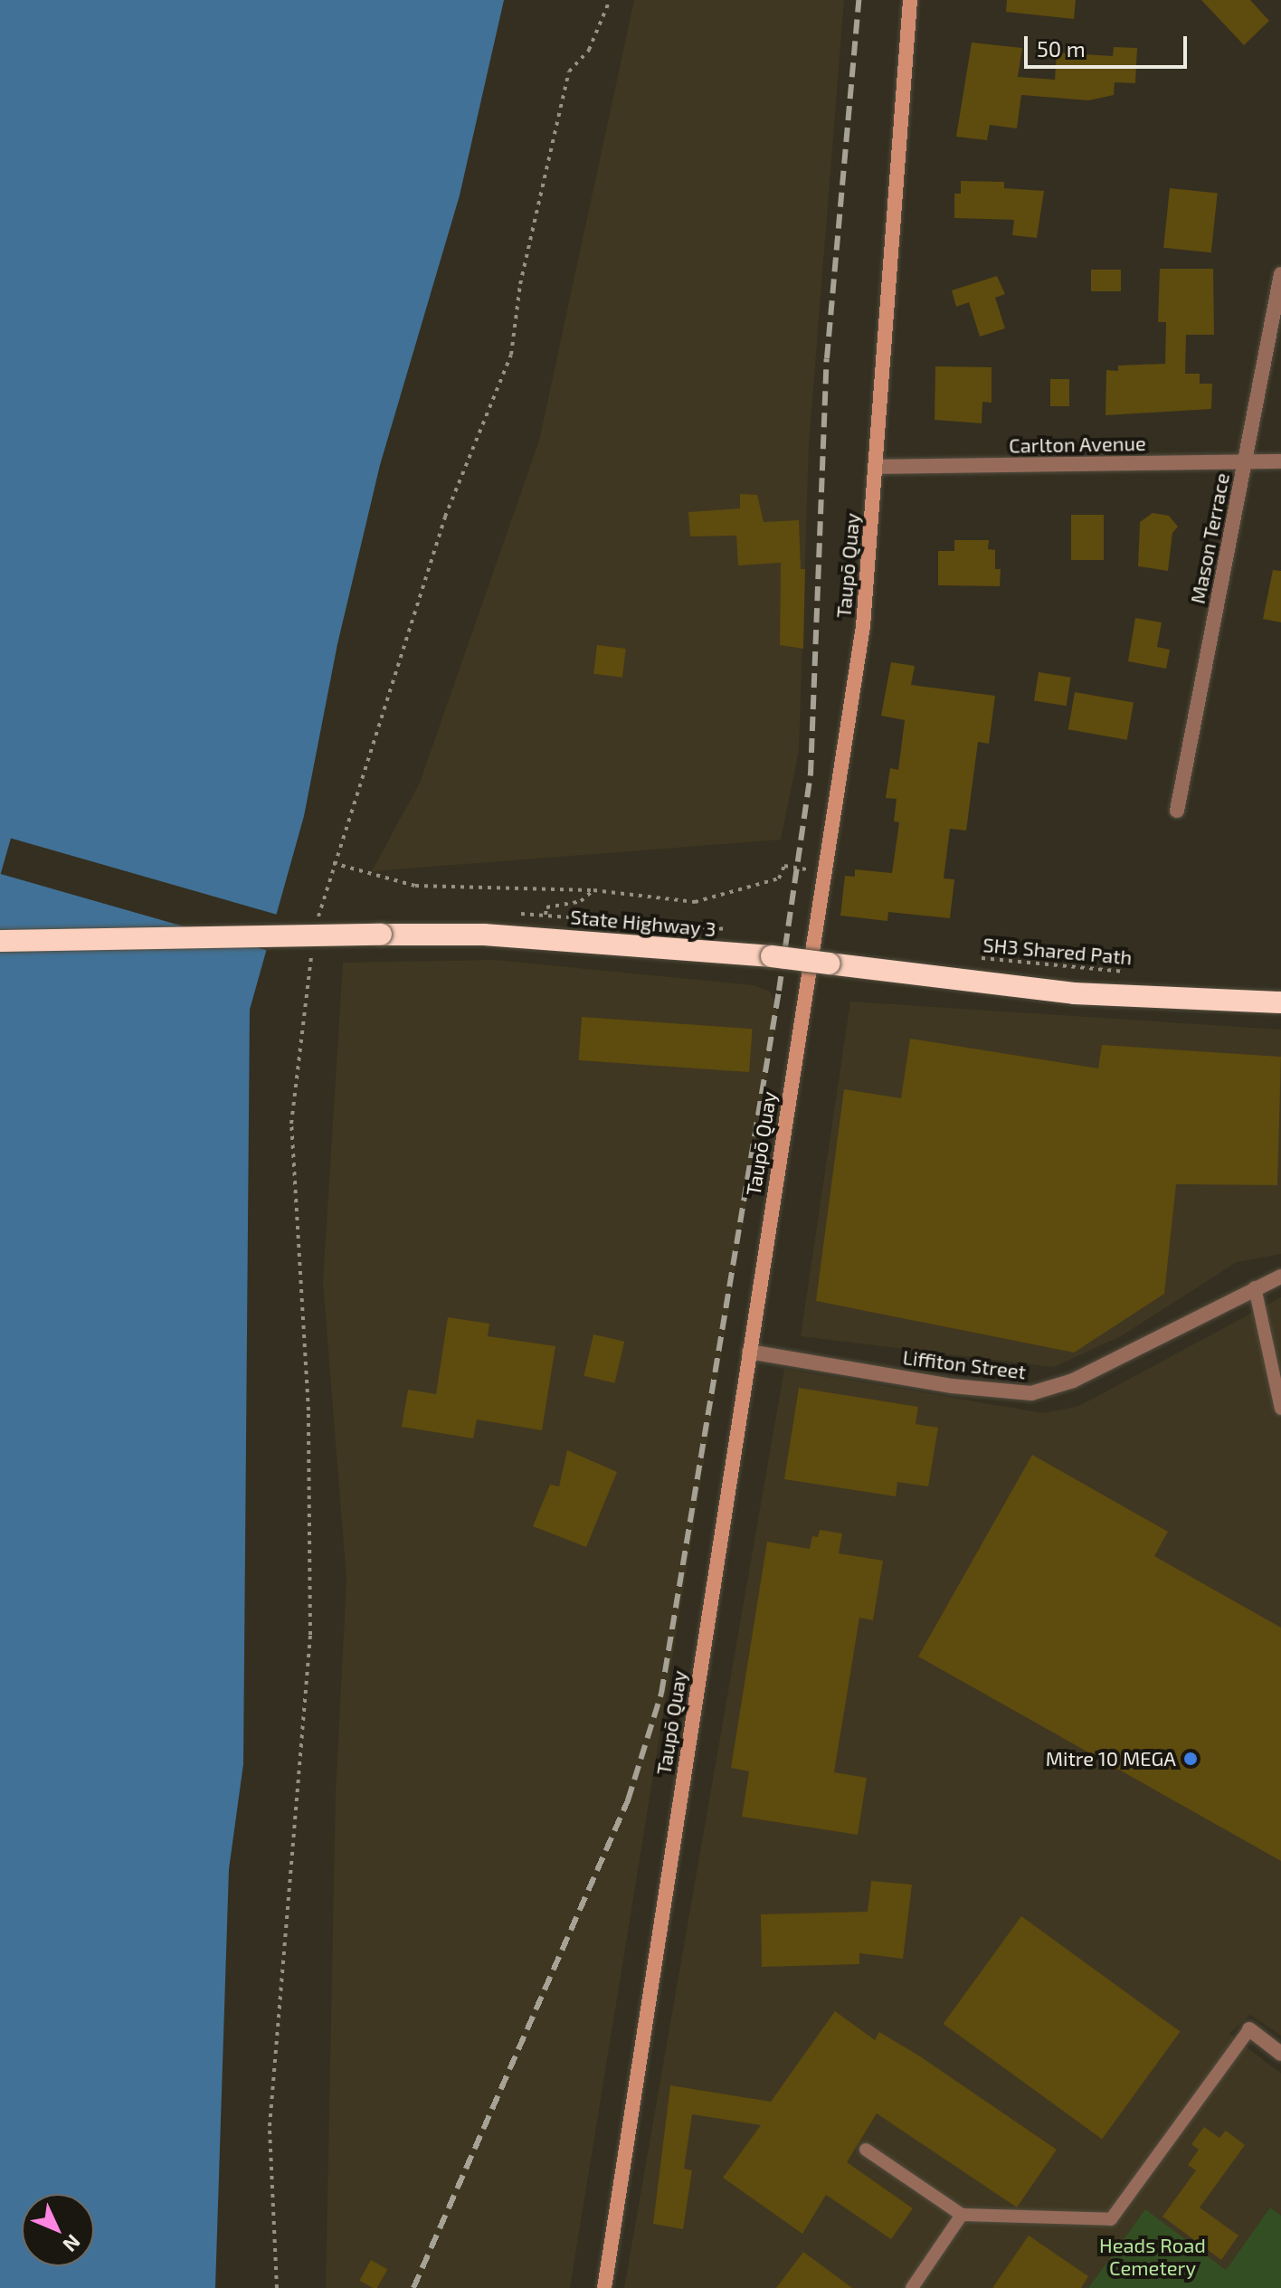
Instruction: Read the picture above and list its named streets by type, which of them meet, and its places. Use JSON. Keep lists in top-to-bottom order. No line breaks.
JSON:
{"streets":{"highway":["State Highway 3"],"street":["Carlton Avenue","Mason Terrace","Taupō Quay","Liffiton Street"],"path":["SH3 Shared Path"]},"crossings":[["Carlton Avenue","Mason Terrace"],["Carlton Avenue","Taupō Quay"],["Taupō Quay","Liffiton Street"]],"parks":["Heads Road Cemetery"],"places":["Mitre 10 MEGA"],"scale_bar":"50 m","north":"bottom right"}
